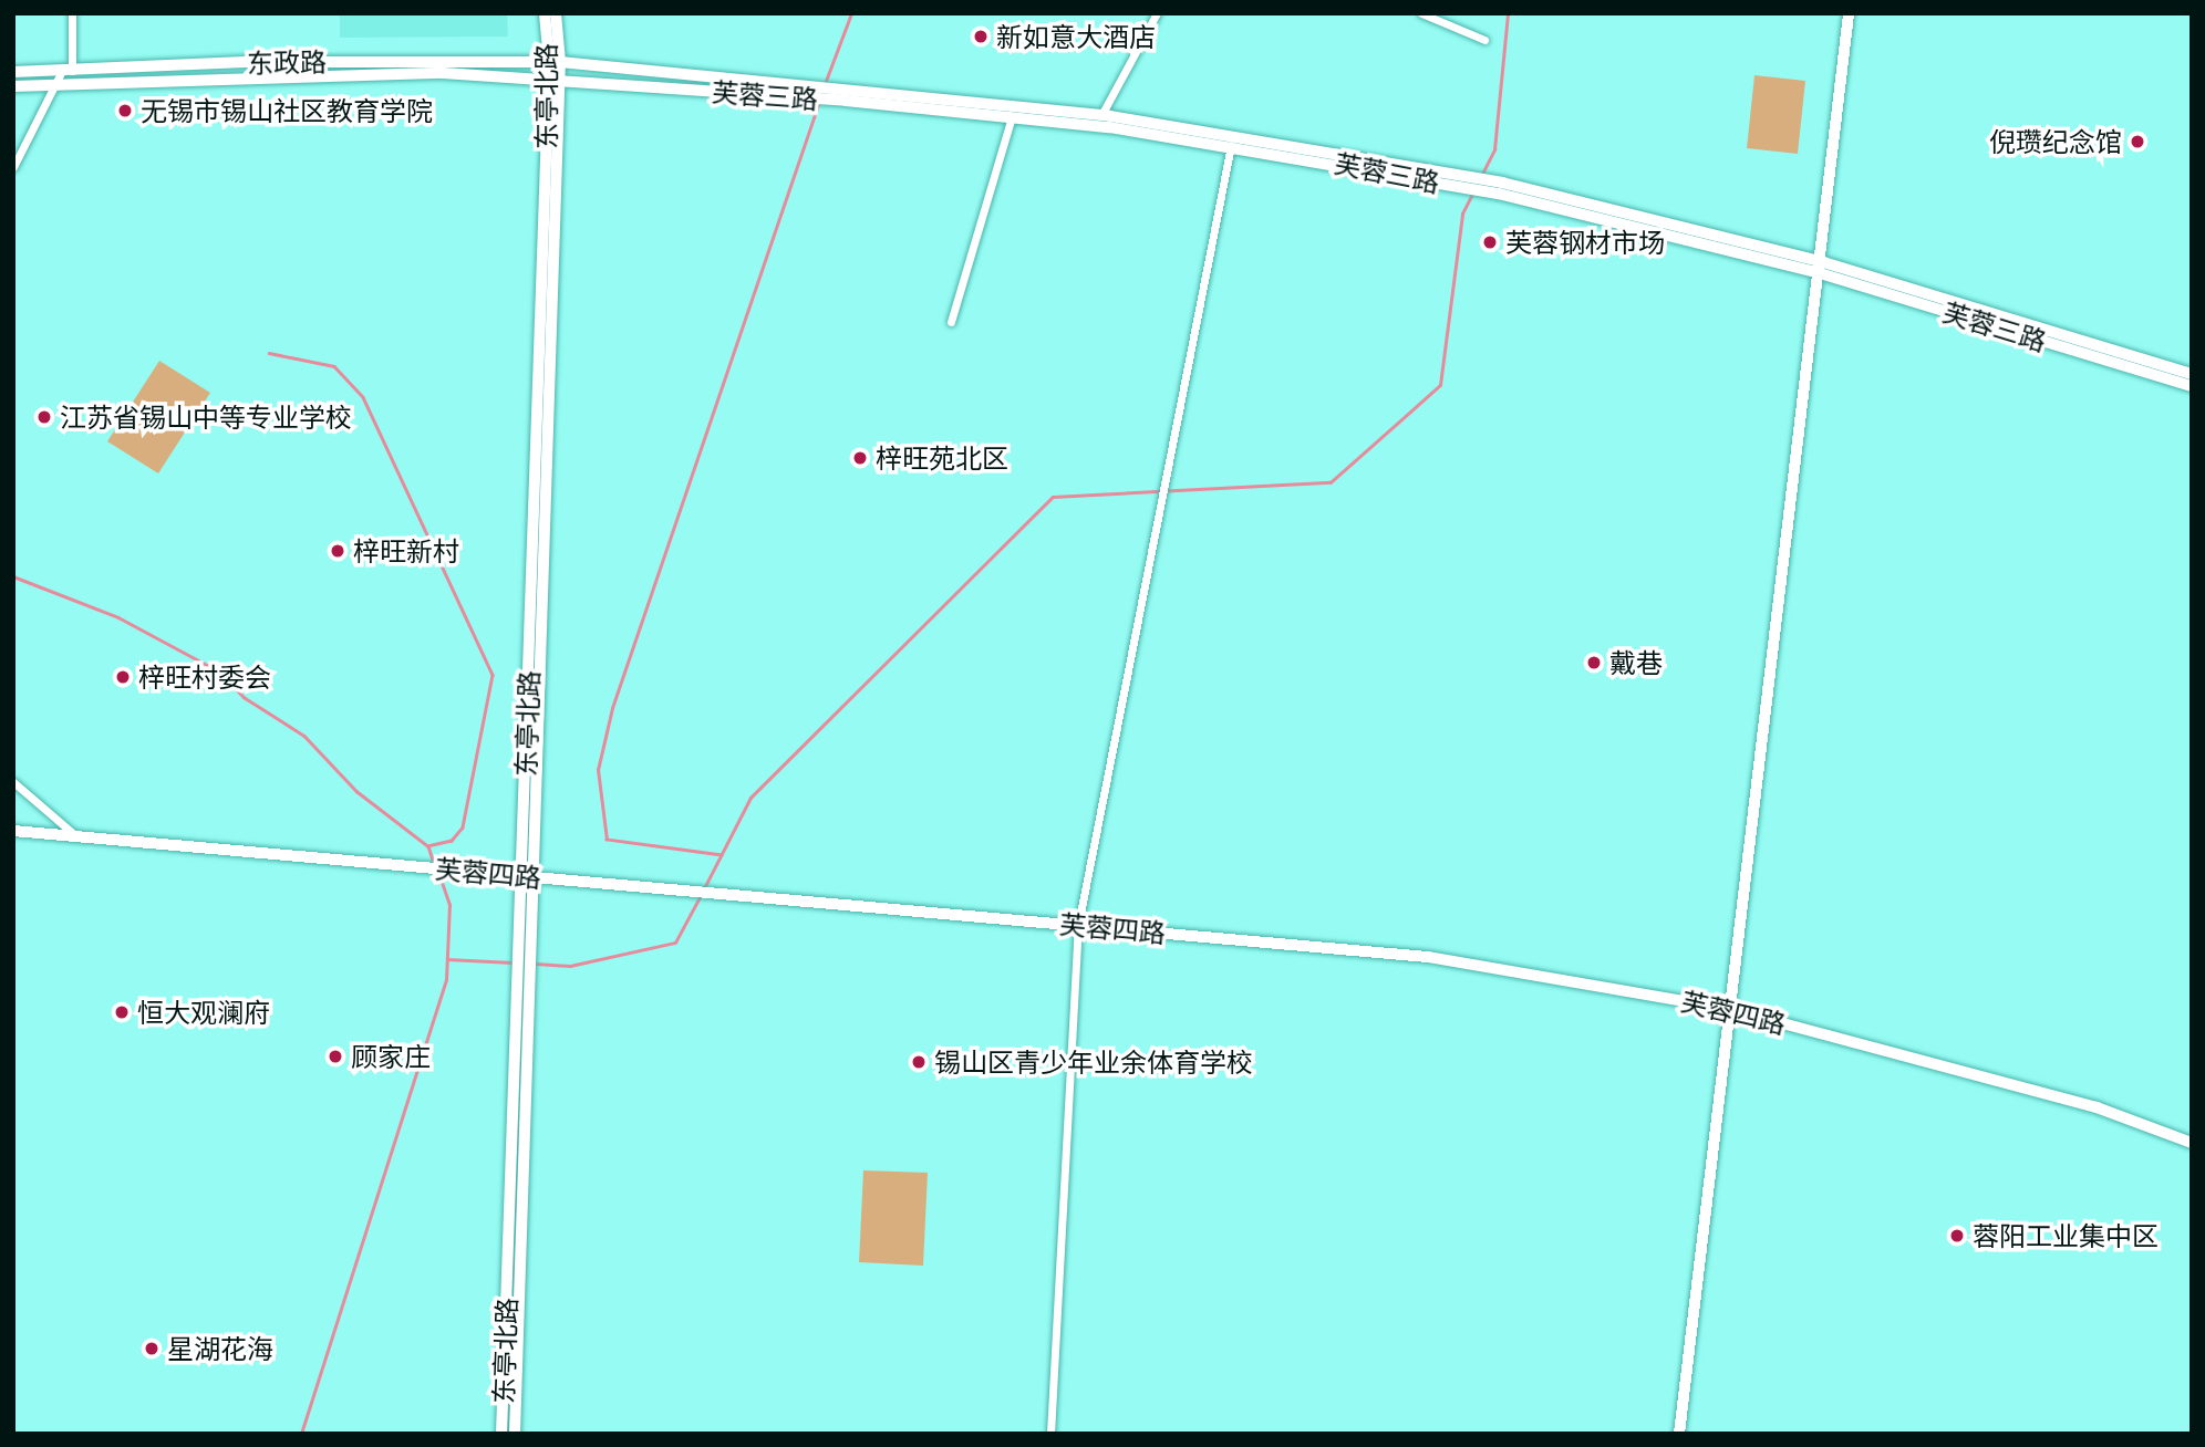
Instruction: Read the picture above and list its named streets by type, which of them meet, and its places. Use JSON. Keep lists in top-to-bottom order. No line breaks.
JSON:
{"streets":{"main road":["东政路","芙蓉三路","东亭北路","芙蓉四路"]},"crossings":[["东政路","芙蓉三路"],["东政路","东亭北路"],["芙蓉三路","东亭北路"],["东亭北路","芙蓉四路"]],"places":["新如意大酒店","无锡市锡山社区教育学院","倪瓒纪念馆","芙蓉钢材市场","江苏省锡山中等专业学校","梓旺苑北区","梓旺新村","戴巷","梓旺村委会","恒大观澜府","顾家庄","锡山区青少年业余体育学校","蓉阳工业集中区","星湖花海"]}
